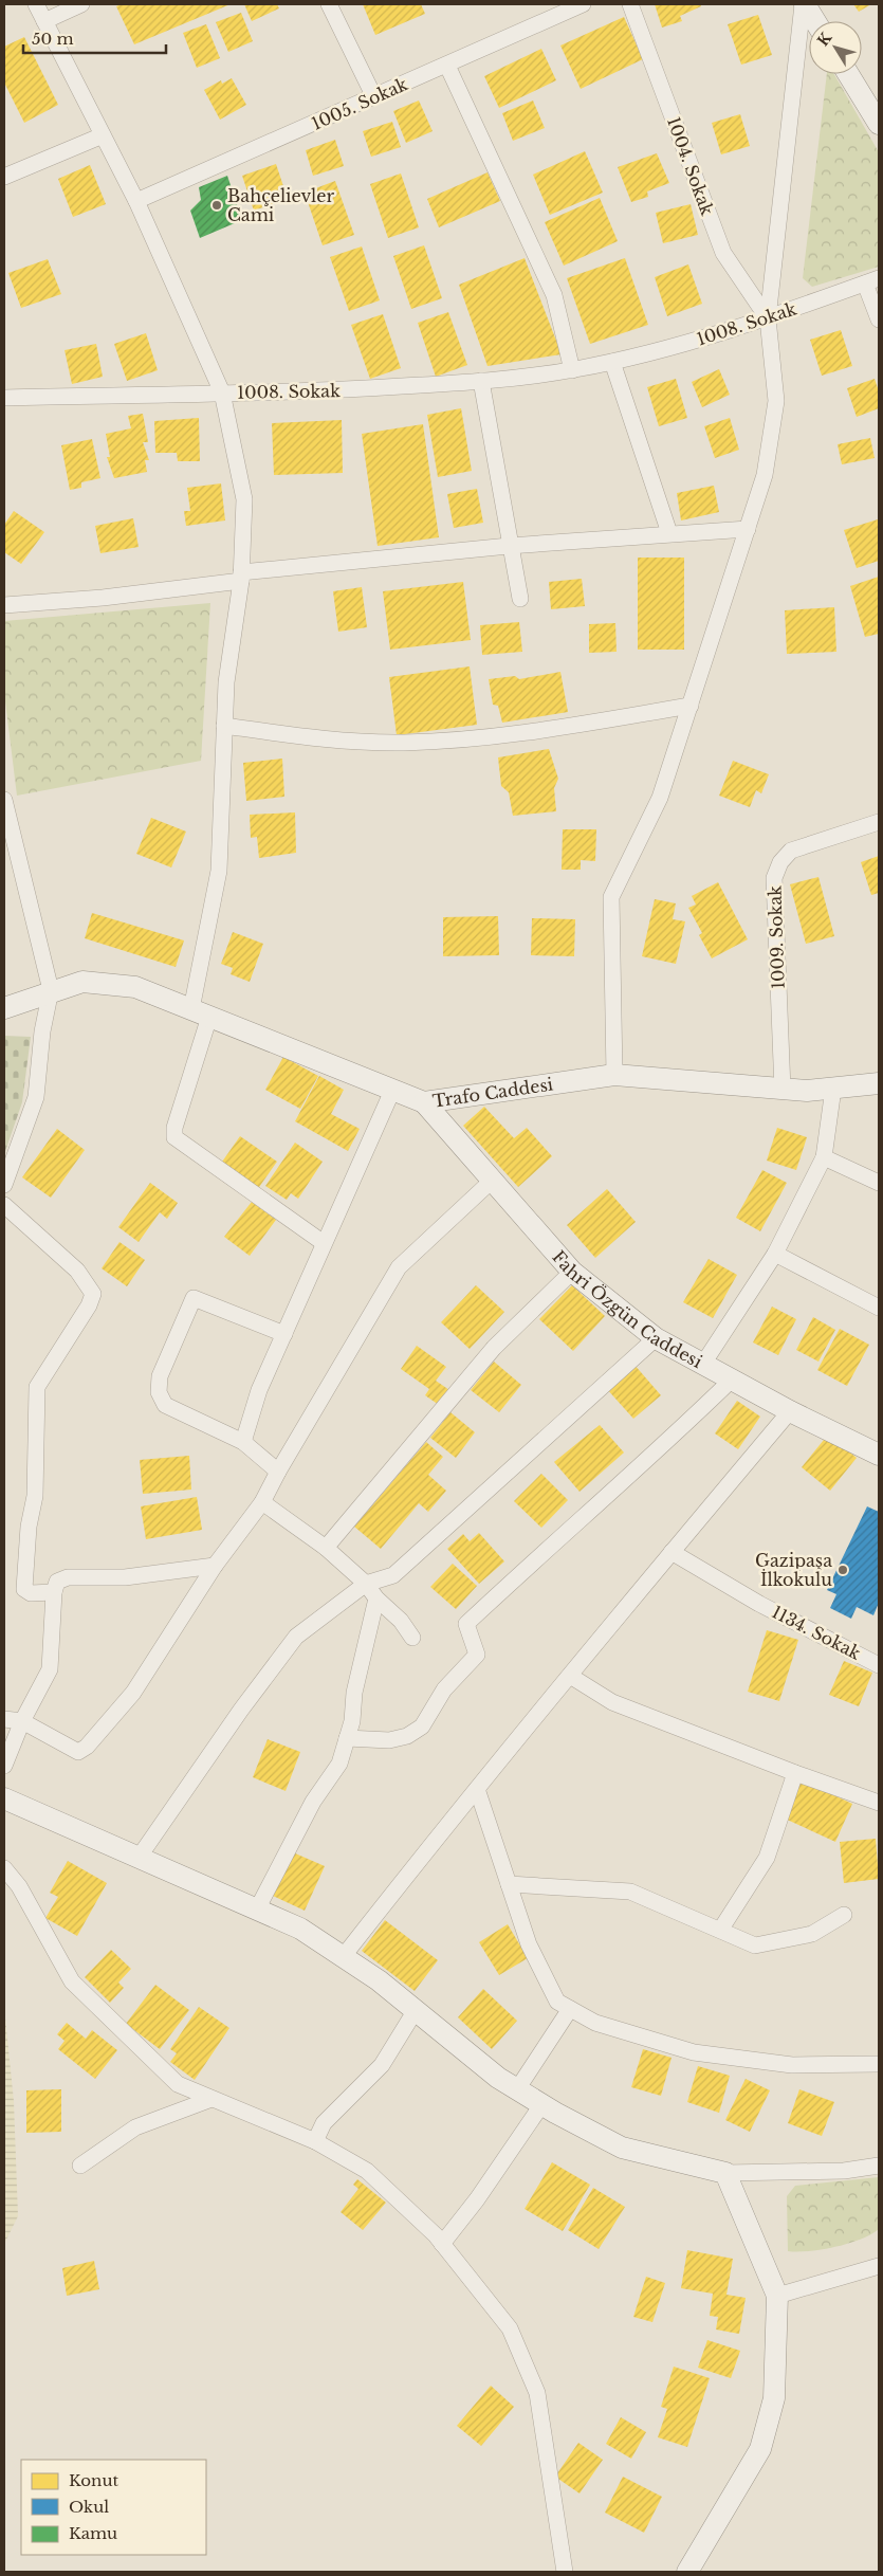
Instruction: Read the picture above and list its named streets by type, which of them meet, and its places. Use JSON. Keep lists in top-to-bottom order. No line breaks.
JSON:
{"streets":{"street":["1005. Sokak","1004. Sokak","1008. Sokak","1009. Sokak","Trafo Caddesi","Fahri Özgün Caddesi","1134. Sokak"]},"crossings":[["1004. Sokak","1008. Sokak"],["1009. Sokak","Trafo Caddesi"],["Trafo Caddesi","Fahri Özgün Caddesi"]],"places":["Bahçelievler Cami","Gazipaşa İlkokulu"],"legend":["Konut","Okul","Kamu"],"scale_bar":"50 m","north":"top left"}
